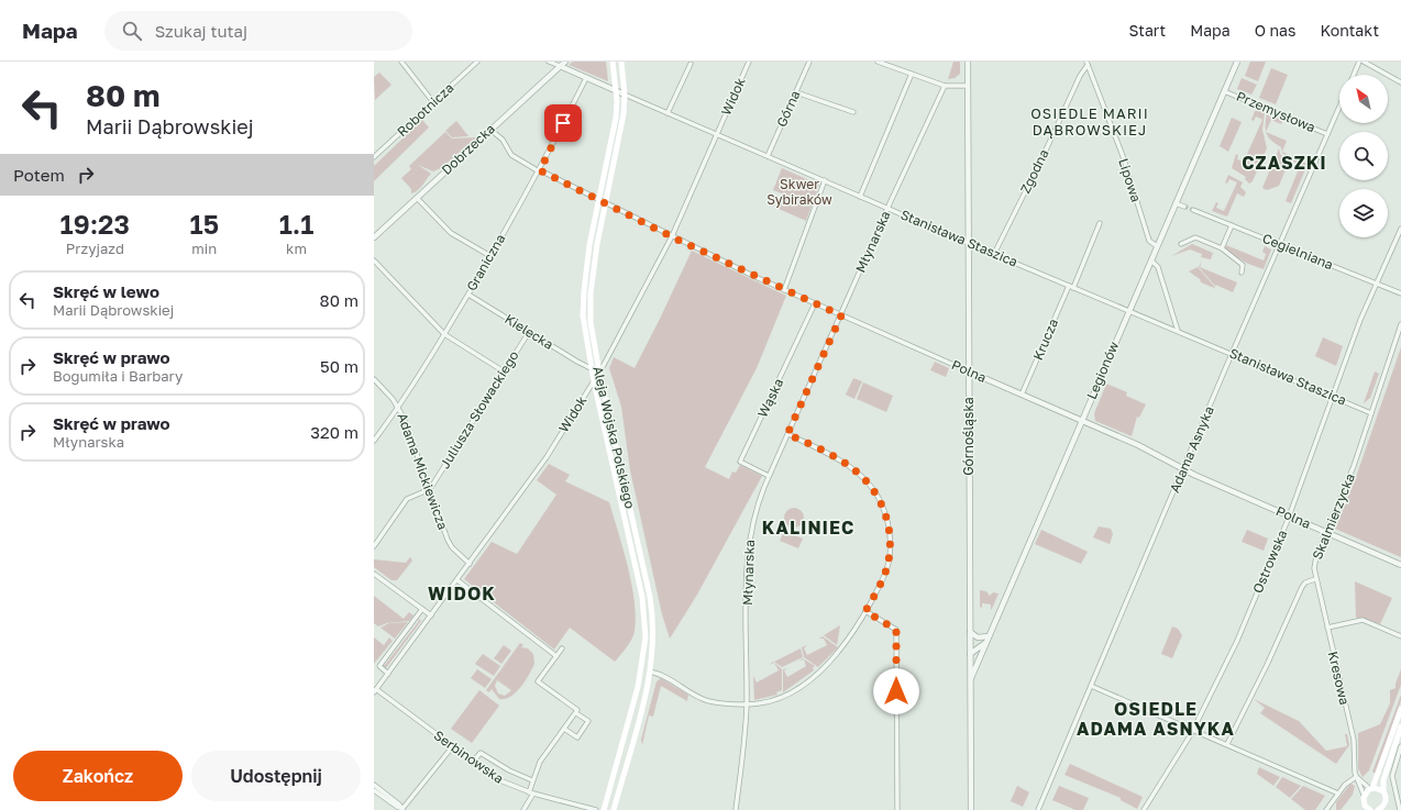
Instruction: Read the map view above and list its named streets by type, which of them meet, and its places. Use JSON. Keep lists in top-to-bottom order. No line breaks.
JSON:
{"streets":{"main road":["Aleja Wojska Polskiego"],"street":["Widok","Górna","Robotnicza","Przemysłowa","Dobrzecka","Zgodna","Lipowa","Stanisława Staszica","Młynarska","Cegielniana","Graniczna","Kielecka","Krucza","Legionów","Polna","Wąska","Juliusza Słowackiego","Górnośląska","Adama Asnyka","Adama Mickiewicza","Skalmierzycka","Ostrowska","Kresowa","Serbinowska"]},"crossings":[["Widok","Stanisława Staszica"],["Widok","Polna"],["Widok","Aleja Wojska Polskiego"],["Widok","Adama Mickiewicza"],["Widok","Serbinowska"],["Górna","Stanisława Staszica"],["Przemysłowa","Legionów"],["Przemysłowa","Adama Asnyka"],["Dobrzecka","Stanisława Staszica"],["Dobrzecka","Polna"],["Zgodna","Lipowa"],["Zgodna","Stanisława Staszica"],["Lipowa","Legionów"],["Stanisława Staszica","Młynarska"],["Stanisława Staszica","Graniczna"],["Stanisława Staszica","Krucza"],["Stanisława Staszica","Legionów"],["Stanisława Staszica","Górnośląska"],["Stanisława Staszica","Aleja Wojska Polskiego"],["Stanisława Staszica","Adama Asnyka"],["Stanisława Staszica","Skalmierzycka"],["Stanisława Staszica","Ostrowska"],["Młynarska","Polna"],["Młynarska","Wąska"],["Cegielniana","Adama Asnyka"],["Cegielniana","Ostrowska"],["Graniczna","Kielecka"],["Graniczna","Polna"],["Graniczna","Adama Mickiewicza"],["Kielecka","Juliusza Słowackiego"],["Kielecka","Aleja Wojska Polskiego"],["Krucza","Polna"],["Legionów","Polna"],["Legionów","Górnośląska"],["Polna","Wąska"],["Polna","Górnośląska"],["Polna","Aleja Wojska Polskiego"],["Polna","Adama Asnyka"],["Polna","Skalmierzycka"],["Polna","Ostrowska"],["Juliusza Słowackiego","Adama Mickiewicza"],["Skalmierzycka","Kresowa"]],"districts":["OSIEDLE MARII DĄBROWSKIEJ","CZASZKI","KALINIEC","WIDOK","OSIEDLE ADAMA ASNYKA"],"parks":["Skwer Sybiraków"],"north":"top left","page":{"header":"Mapa","search":"Szukaj tutaj","nav":["Start","Mapa","O nas","Kontakt"],"turn":["80 m","Marii Dąbrowskiej"],"then":"Potem","eta":["19:23","Przyjazd","15","min","1.1","km"],"list":[{"name":"Skręć w lewo","note":"Marii Dąbrowskiej","value":"80 m"},{"name":"Skręć w prawo","note":"Bogumiła i Barbary","value":"50 m"},{"name":"Skręć w prawo","note":"Młynarska","value":"320 m"}],"buttons":["Zakończ","Udostępnij"]}}
